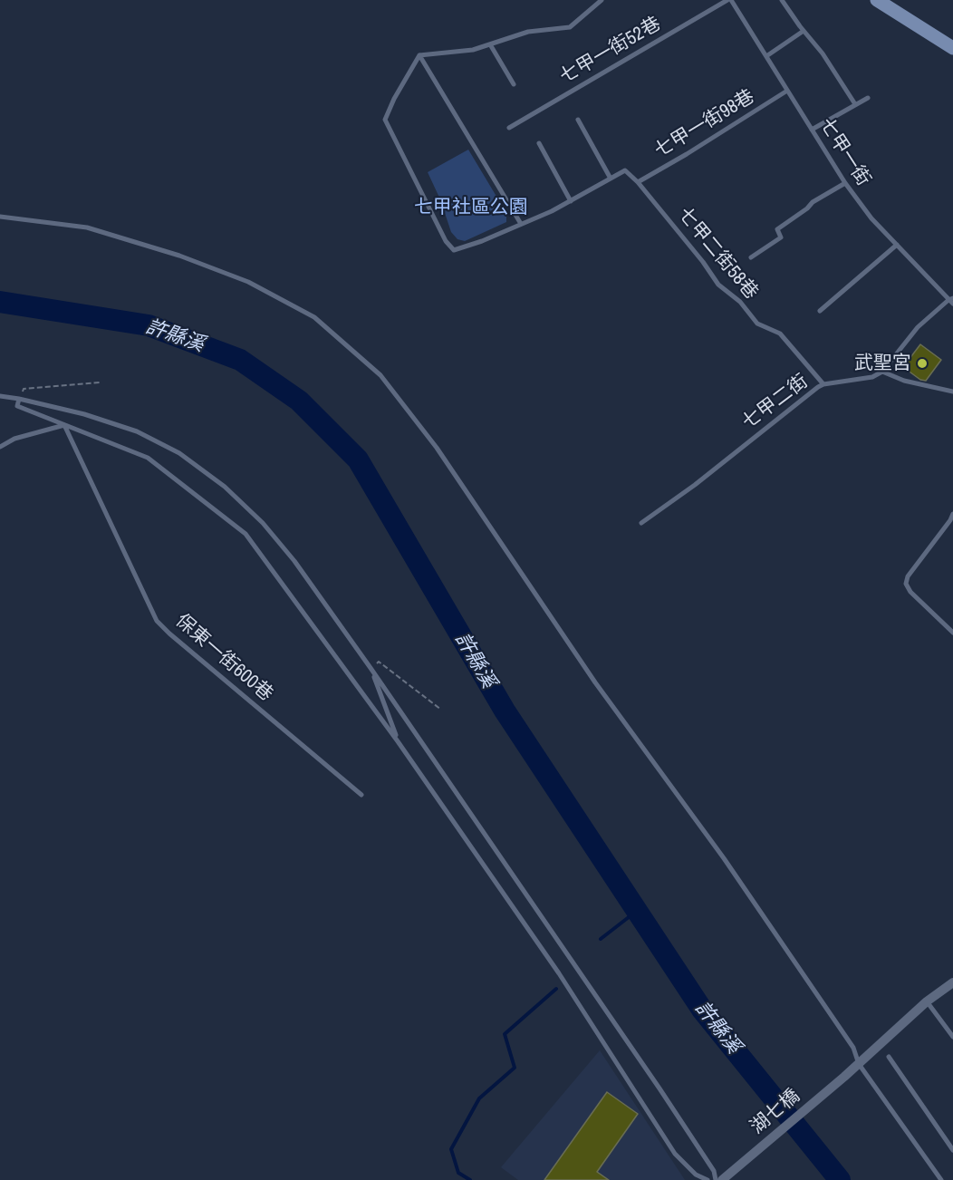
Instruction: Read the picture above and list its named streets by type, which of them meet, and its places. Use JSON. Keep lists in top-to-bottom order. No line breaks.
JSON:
{"streets":{"street":["湖七橋"],"lane":["七甲一街52巷","七甲一街98巷","七甲一街","七甲二街58巷","七甲二街","保東一街600巷"]},"crossings":[["七甲一街52巷","七甲一街"],["七甲一街98巷","七甲一街"],["七甲一街98巷","七甲二街58巷"],["七甲二街58巷","七甲二街"]],"water":["許縣溪"],"parks":["七甲社區公園"],"places":["武聖宮"]}
